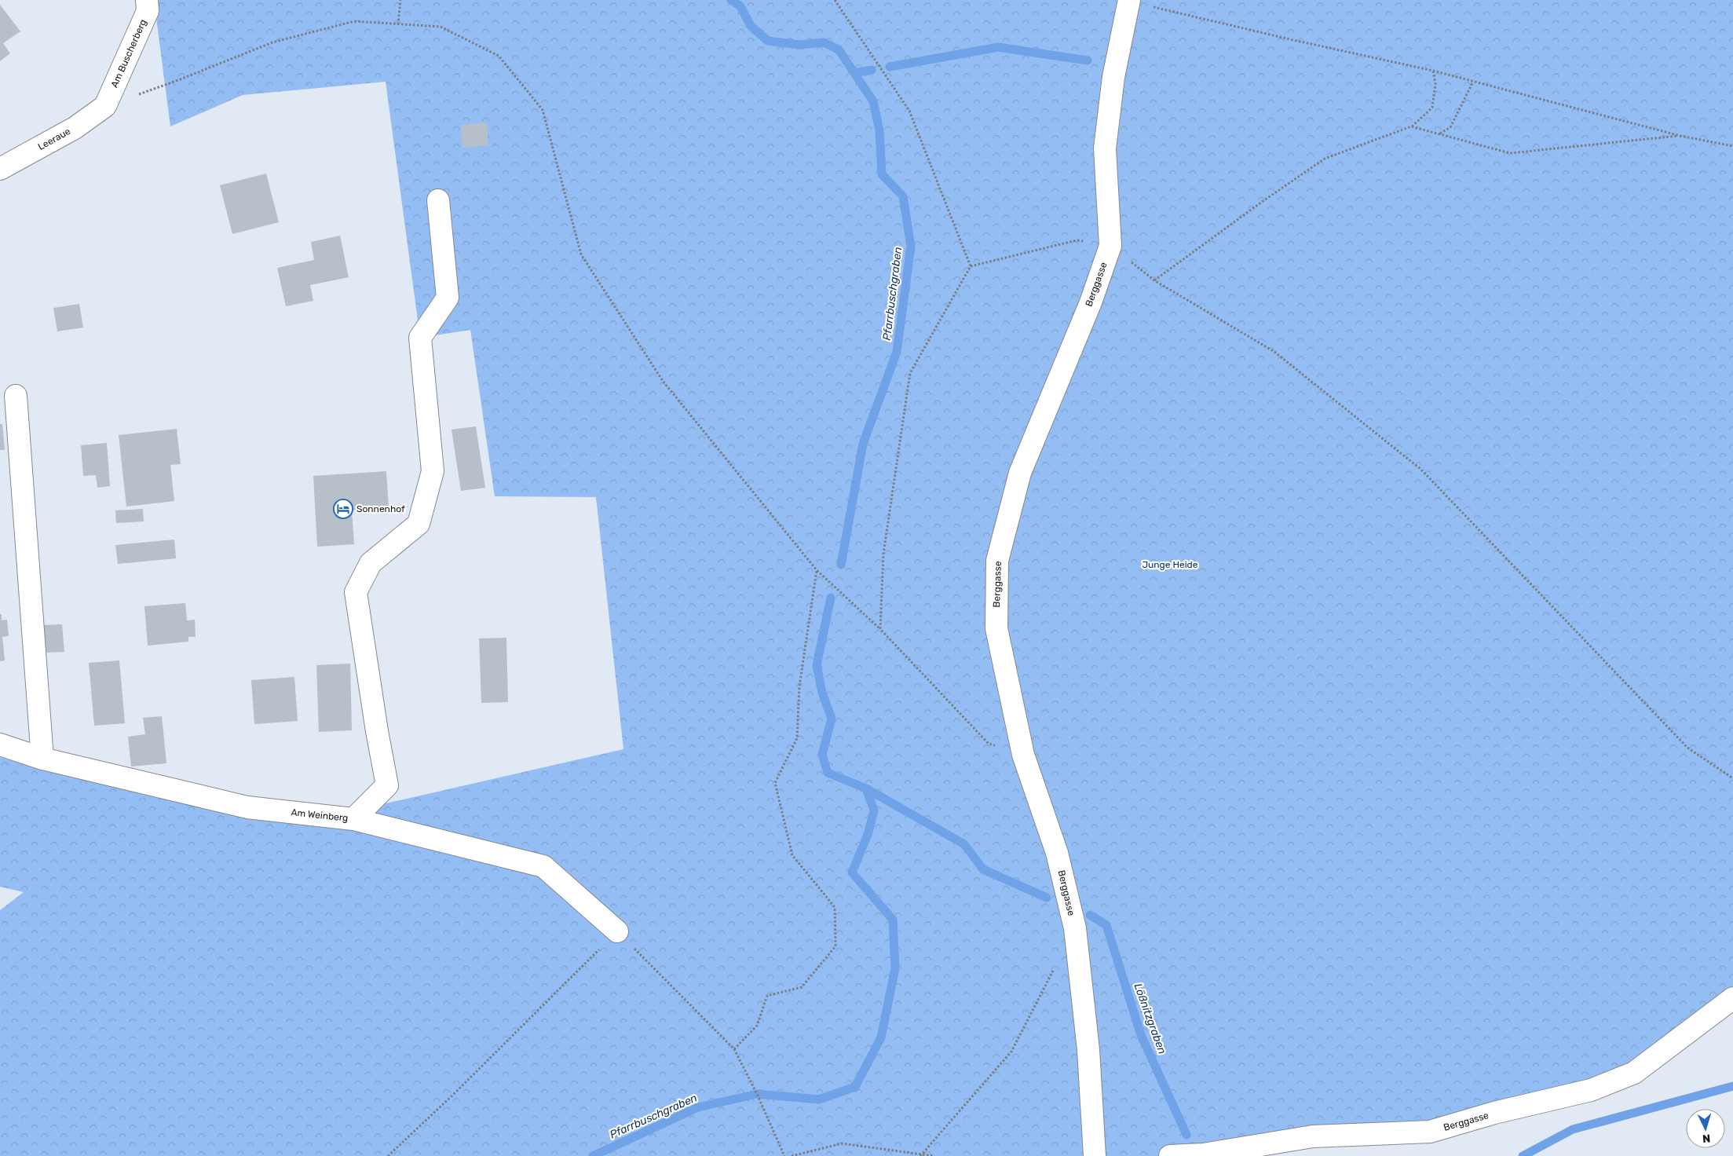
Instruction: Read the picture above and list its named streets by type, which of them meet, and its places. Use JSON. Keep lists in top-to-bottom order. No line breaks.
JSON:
{"streets":{"street":["Am Buscherberg","Leeraue","Berggasse","Am Weinberg"]},"crossings":[["Am Buscherberg","Leeraue"]],"water":["Pfarrbuschgraben","Lößnitzgraben"],"parks":["Junge Heide"],"places":{"hotel":["Sonnenhof"]},"north":"bottom"}
